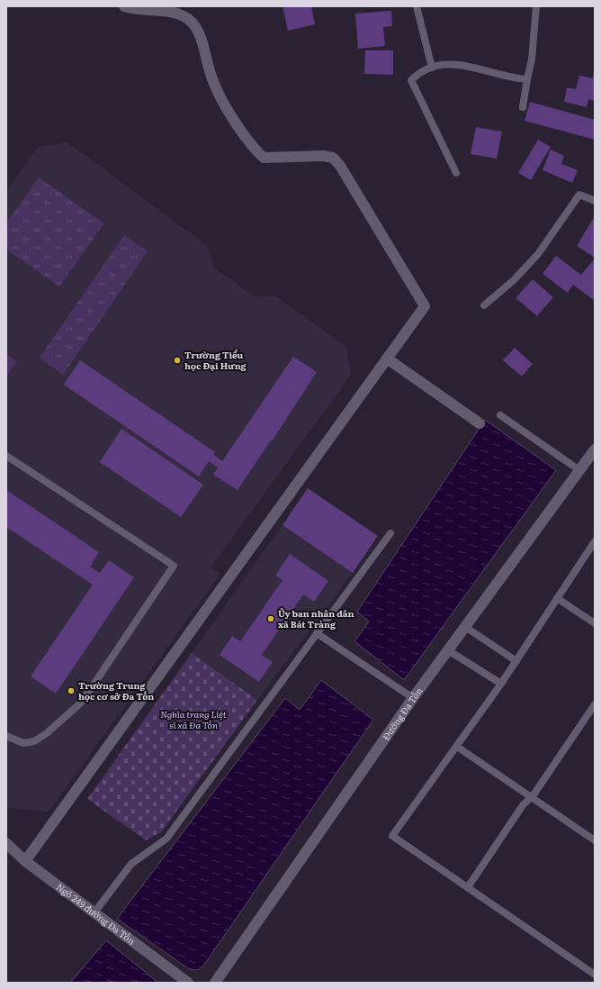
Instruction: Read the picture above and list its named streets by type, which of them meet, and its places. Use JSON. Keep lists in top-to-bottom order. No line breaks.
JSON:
{"streets":{"street":["Đường Đa Tốn","Ngõ 249 đường Đa Tốn"]},"parks":["Nghĩa trang Liệt sĩ xã Đa Tốn"],"places":["Trường Tiểu học Đại Hưng","Ủy ban nhân dân xã Bát Tràng","Trường Trung học cơ sở Đa Tốn"]}
